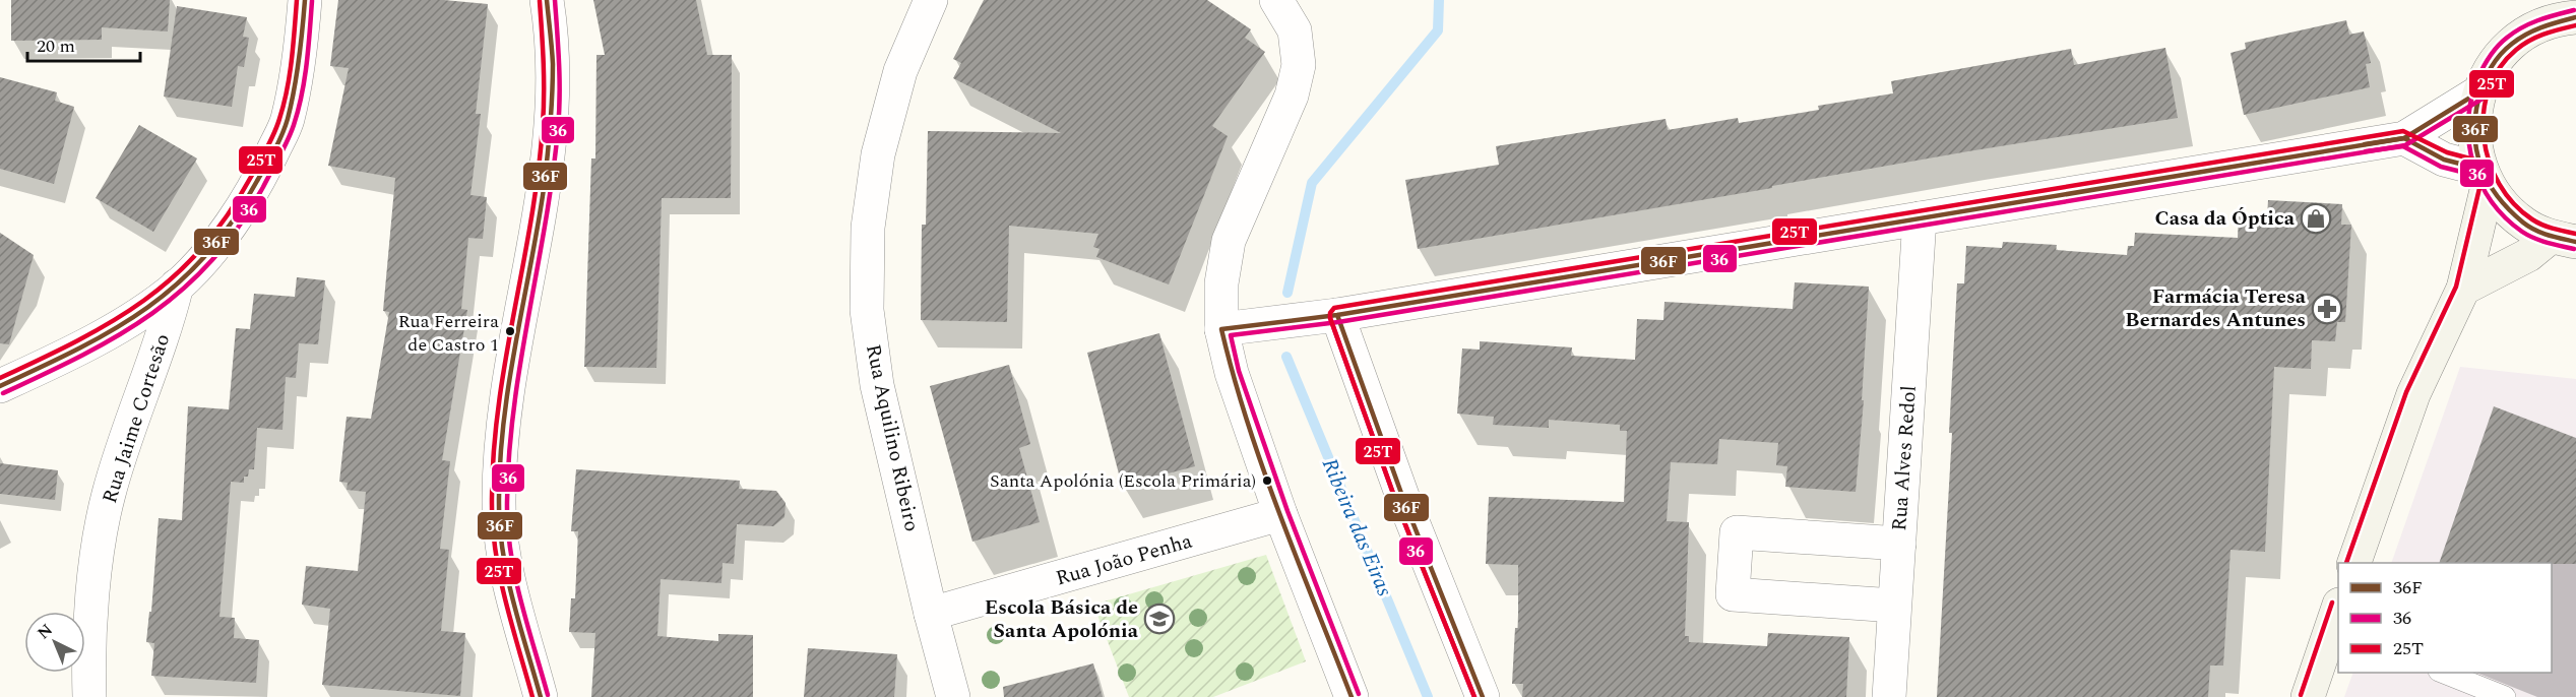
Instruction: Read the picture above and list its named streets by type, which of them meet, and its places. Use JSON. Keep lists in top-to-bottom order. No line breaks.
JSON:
{"streets":{"street":["Rua Jaime Cortesão","Rua Aquilino Ribeiro","Rua Alves Redol","Rua João Penha"]},"crossings":[["Rua Aquilino Ribeiro","Rua João Penha"]],"water":["Ribeira das Eiras"],"places":{"shop":["Casa da Óptica"],"pharmacy":["Farmácia Teresa Bernardes Antunes"],"other":["Rua Ferreira de Castro 1","Santa Apolónia (Escola Primária)"],"school or university":["Escola Básica de Santa Apolónia"]},"lines":["transit line 36F","transit line 36","transit line 25T"],"legend":["36F","36","25T"],"scale_bar":"20 m","north":"top left"}
